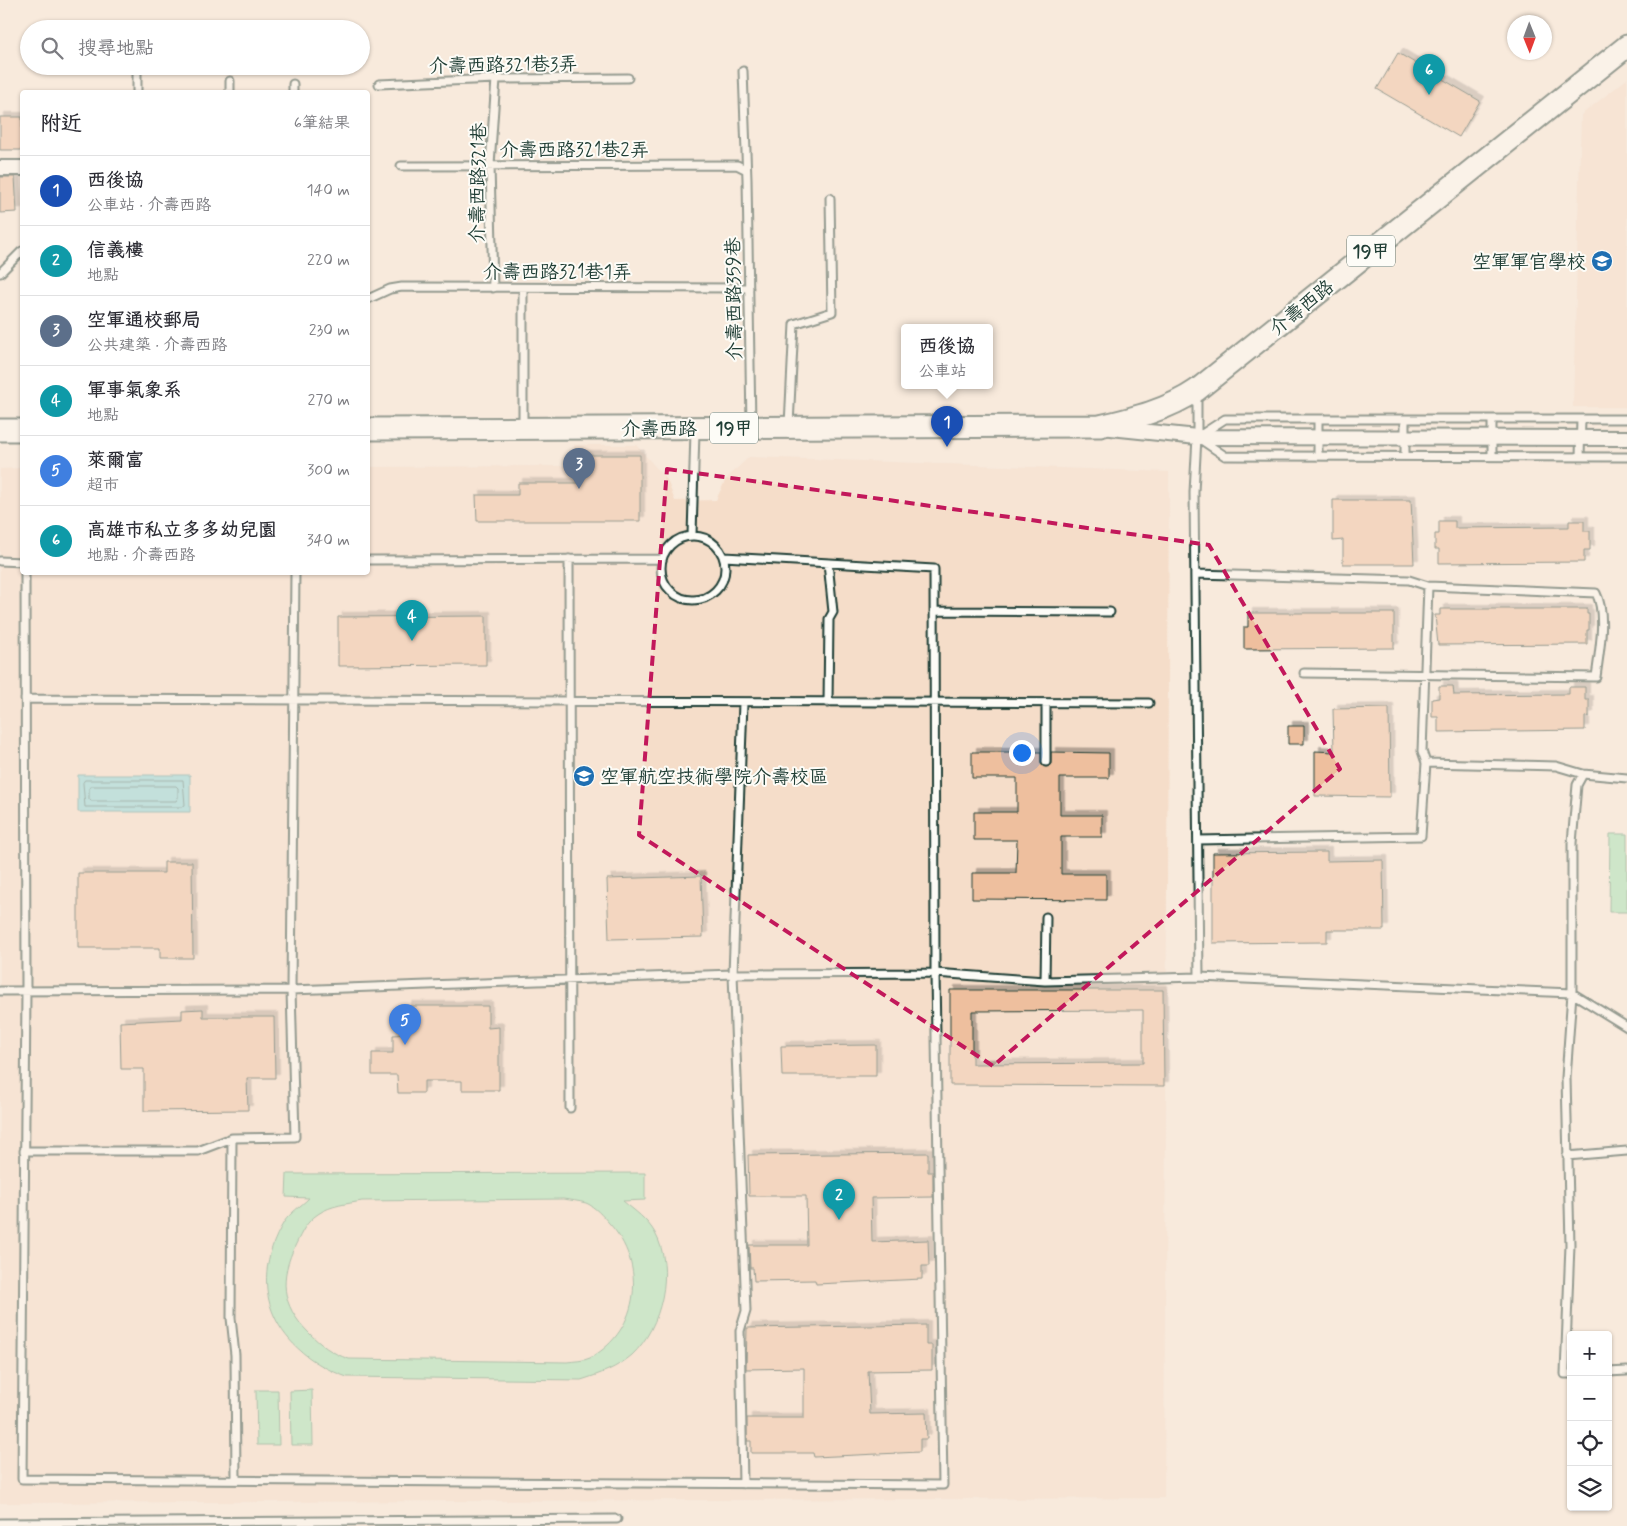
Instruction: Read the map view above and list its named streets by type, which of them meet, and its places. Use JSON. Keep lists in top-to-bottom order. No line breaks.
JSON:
{"streets":{"main road":["19甲","介壽西路"],"lane":["介壽西路321巷3弄","介壽西路321巷2弄","介壽西路321巷","介壽西路321巷1弄","介壽西路359巷"]},"crossings":[["介壽西路321巷3弄","介壽西路321巷"],["介壽西路321巷2弄","介壽西路321巷"],["介壽西路321巷2弄","介壽西路359巷"],["介壽西路321巷","介壽西路321巷1弄"],["介壽西路321巷1弄","介壽西路359巷"],["介壽西路359巷","介壽西路"]],"places":{"school or university":["空軍軍官學校","空軍航空技術學院介壽校區"]},"north":"bottom","page":{"search":"搜尋地點","pins":["6","1","3","4","5","2"],"heading":["附近","6筆結果"],"list":[{"mark":"1","name":"西後協","note":"公車站 · 介壽西路","value":"140 m"},{"mark":"2","name":"信義樓","note":"地點","value":"220 m"},{"mark":"3","name":"空軍通校郵局","note":"公共建築 · 介壽西路","value":"230 m"},{"mark":"4","name":"軍事氣象系","note":"地點","value":"270 m"},{"mark":"5","name":"萊爾富","note":"超市","value":"300 m"},{"mark":"6","name":"高雄市私立多多幼兒園","note":"地點 · 介壽西路","value":"340 m"}],"popup":["西後協","公車站"],"map_buttons":["+","−"]}}
